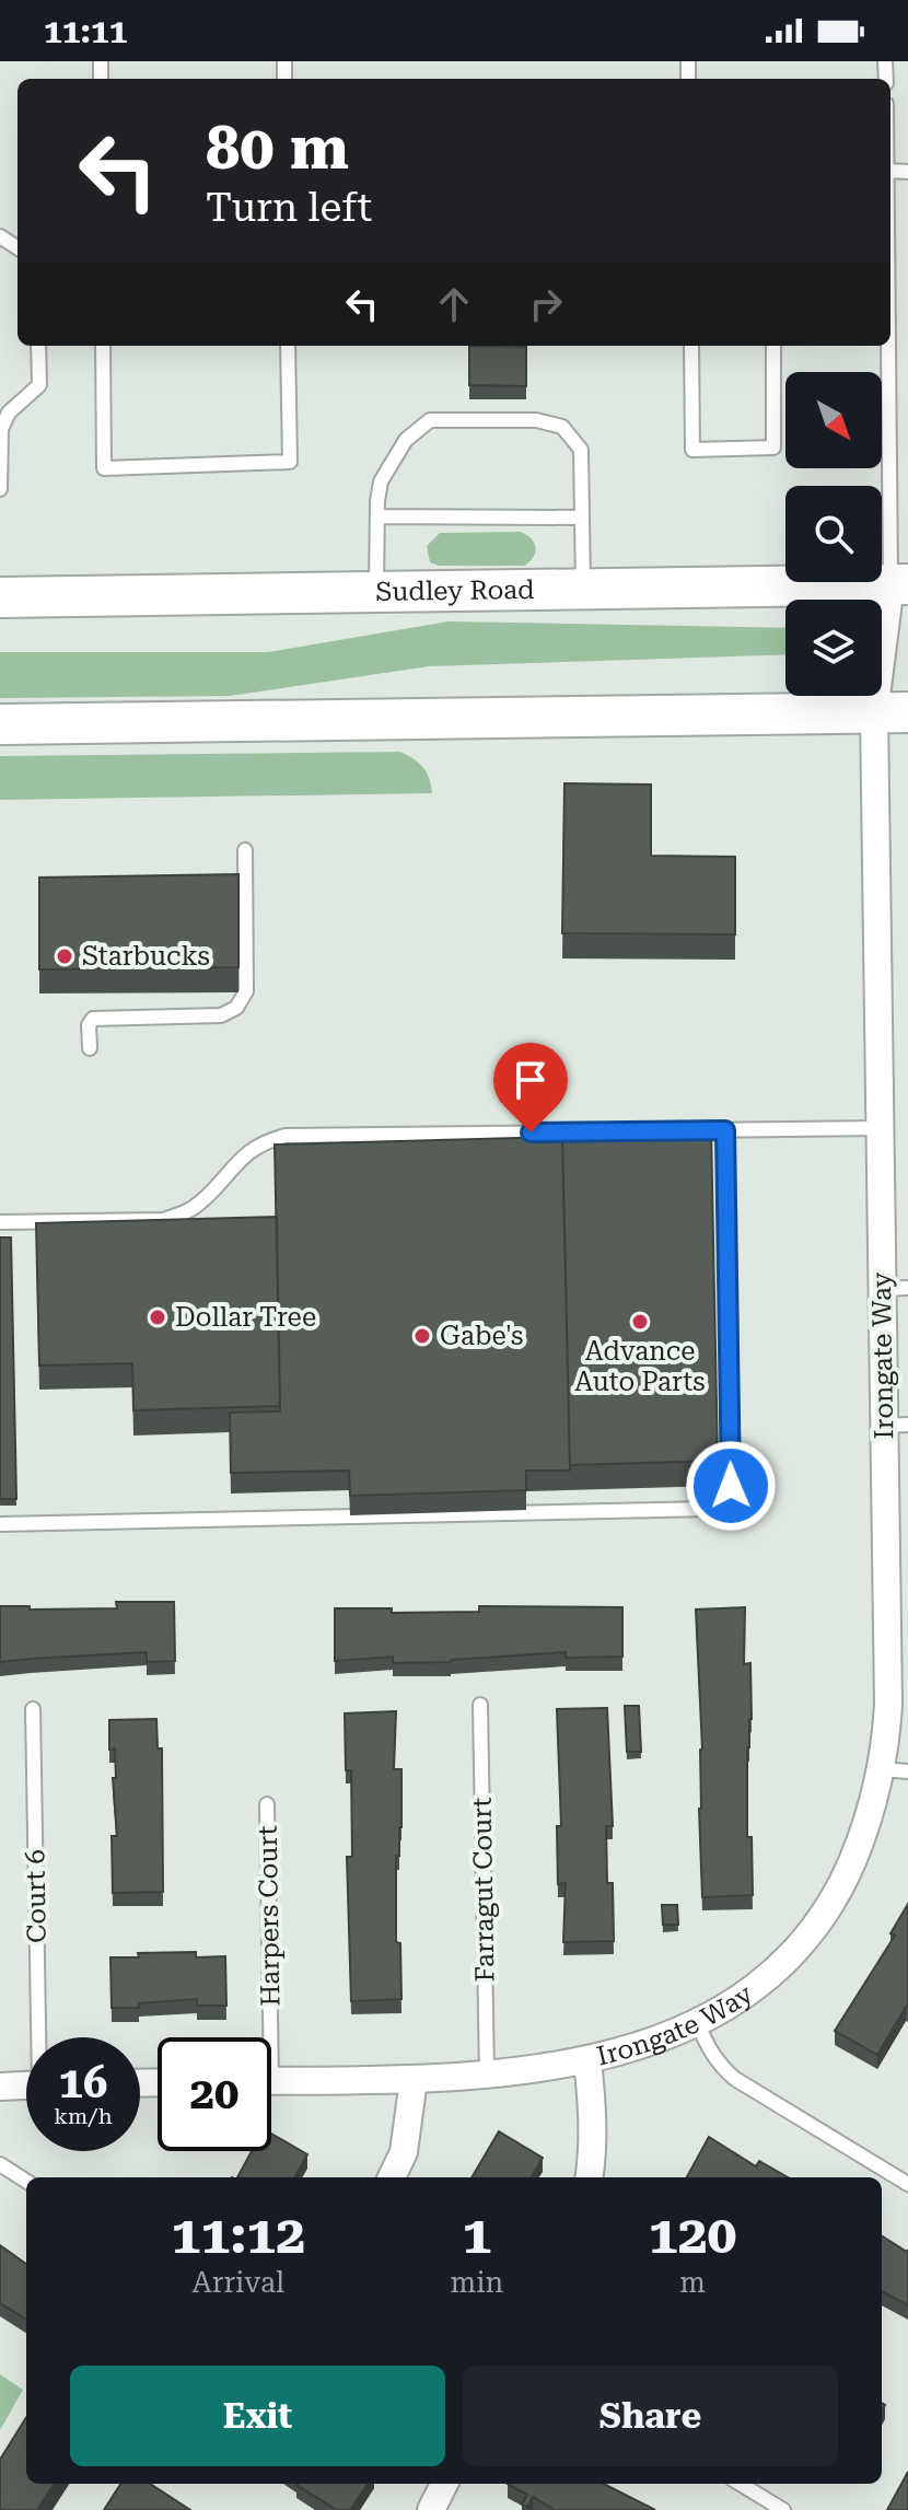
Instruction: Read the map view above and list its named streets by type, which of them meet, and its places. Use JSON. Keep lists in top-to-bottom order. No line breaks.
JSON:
{"streets":{"main road":["Sudley Road"],"street":["Irongate Way"],"lane":["Farragut Court","Court 6","Harpers Court"]},"crossings":[["Sudley Road","Irongate Way"],["Irongate Way","Farragut Court"]],"places":["Starbucks","Dollar Tree","Advance Auto Parts","Gabe's"],"north":"bottom right","page":{"status":"11:11","turn":["80 m","Turn left"],"speed":"16 km/h","limit":"20","eta":["11:12","Arrival","1","min","120","m"],"buttons":["Exit","Share"]}}
